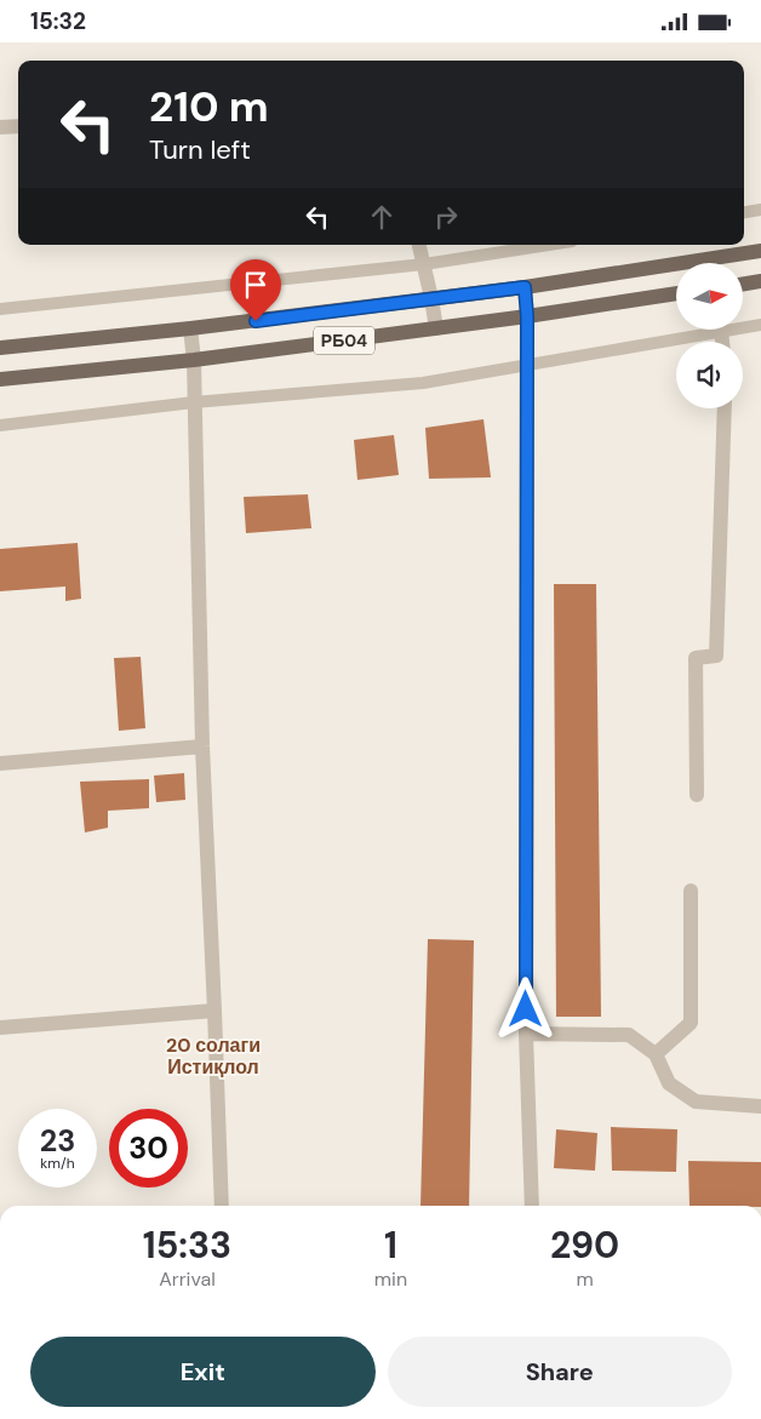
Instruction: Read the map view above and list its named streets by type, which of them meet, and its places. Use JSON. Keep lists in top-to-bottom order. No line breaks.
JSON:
{"streets":{"main road":["РБ04"]},"districts":["20 солаги Истиқлол"],"north":"right","page":{"status":"15:32","turn":["210 m","Turn left"],"speed":"23 km/h","limit":"30","eta":["15:33","Arrival","1","min","290","m"],"buttons":["Exit","Share"]}}
